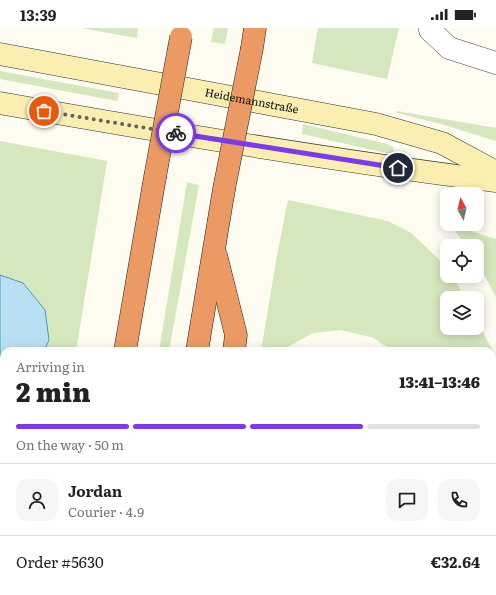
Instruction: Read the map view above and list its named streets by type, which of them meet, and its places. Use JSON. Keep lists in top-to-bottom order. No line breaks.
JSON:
{"streets":{"main road":["Heidemannstraße"]},"north":"top","page":{"status":"13:39","heading":["2 min","Arriving in","13:41–13:46"],"panel":["Jordan","Courier · 4.9","Order #5630","€32.64"],"bar":"On the way · 50 m"}}
